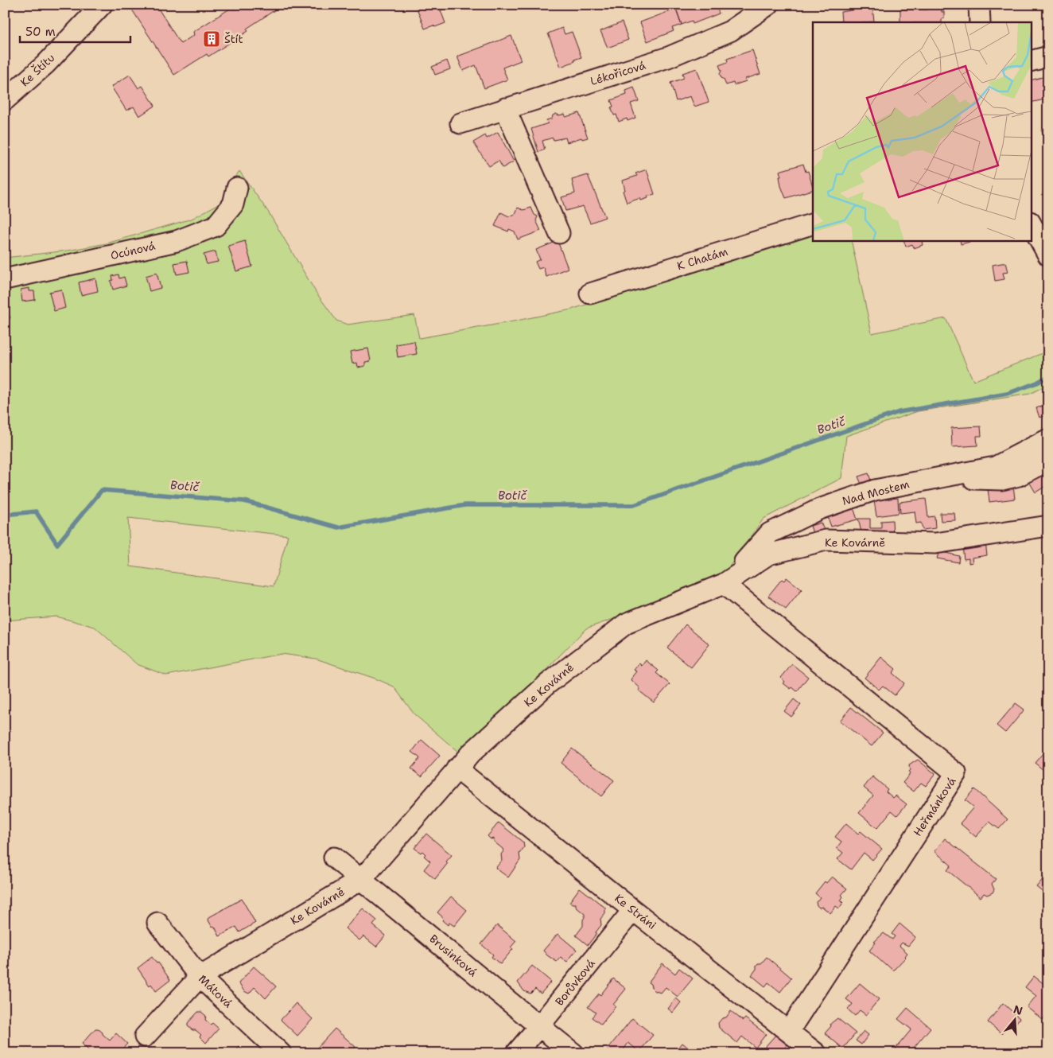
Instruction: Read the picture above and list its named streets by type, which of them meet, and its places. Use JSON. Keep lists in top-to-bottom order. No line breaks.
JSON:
{"streets":{"street":["Ke Štítu","Lékořicová","Ocúnová","K Chatám","Nad Mostem","Ke Kovárně","Heřmánková","Ke Stráni","Brusinková","Borůvková","Mátová"]},"crossings":[["Nad Mostem","Ke Kovárně"],["Nad Mostem","Heřmánková"],["Ke Kovárně","Heřmánková"],["Ke Kovárně","Ke Stráni"],["Ke Kovárně","Brusinková"],["Ke Kovárně","Mátová"],["Heřmánková","Ke Stráni"],["Ke Stráni","Borůvková"],["Brusinková","Borůvková"]],"water":["Botič"],"places":{"building":["Štít"]},"scale_bar":"50 m","north":"top"}
